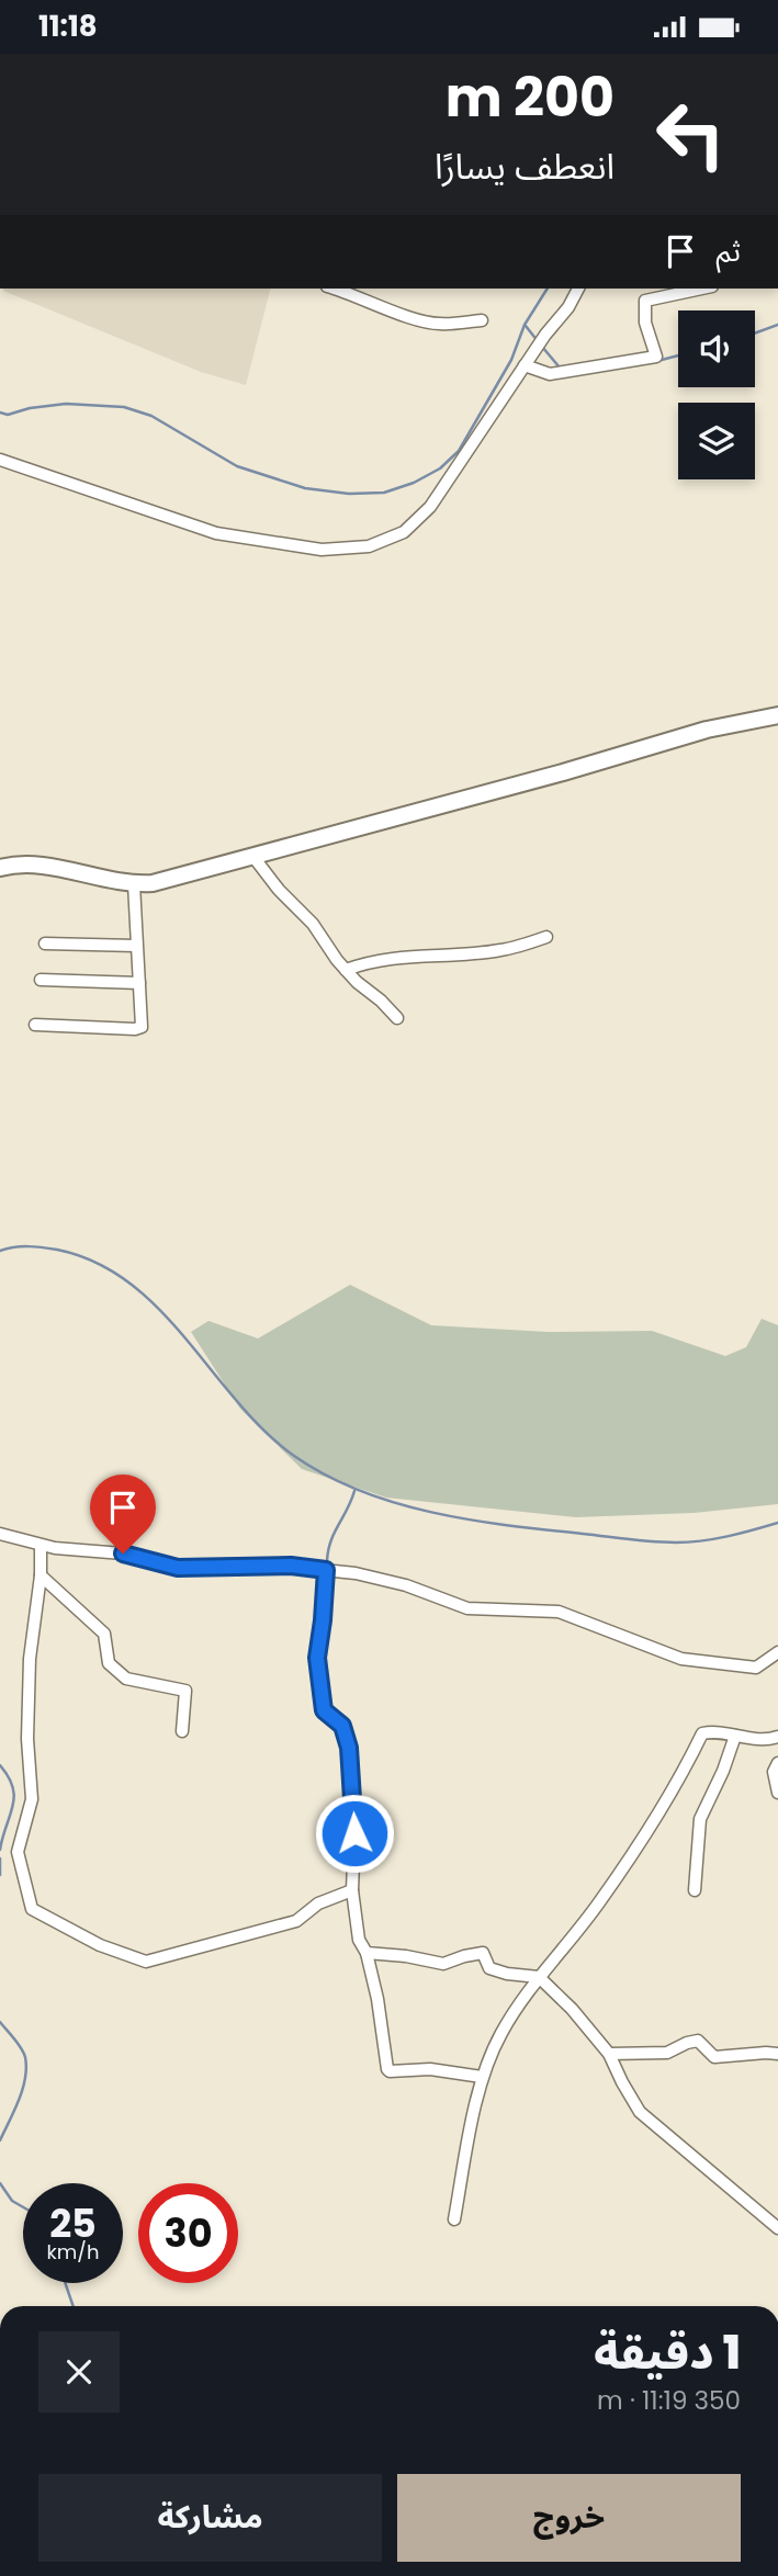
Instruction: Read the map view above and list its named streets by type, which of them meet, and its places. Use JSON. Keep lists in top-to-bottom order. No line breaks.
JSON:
{"page":{"status":"11:18","turn":["200 m","انعطف يسارًا"],"then":"ثم","speed":"25 km/h","limit":"30","heading":["1 دقيقة","350 m · 11:19"],"buttons":["خروج","مشاركة"]}}
